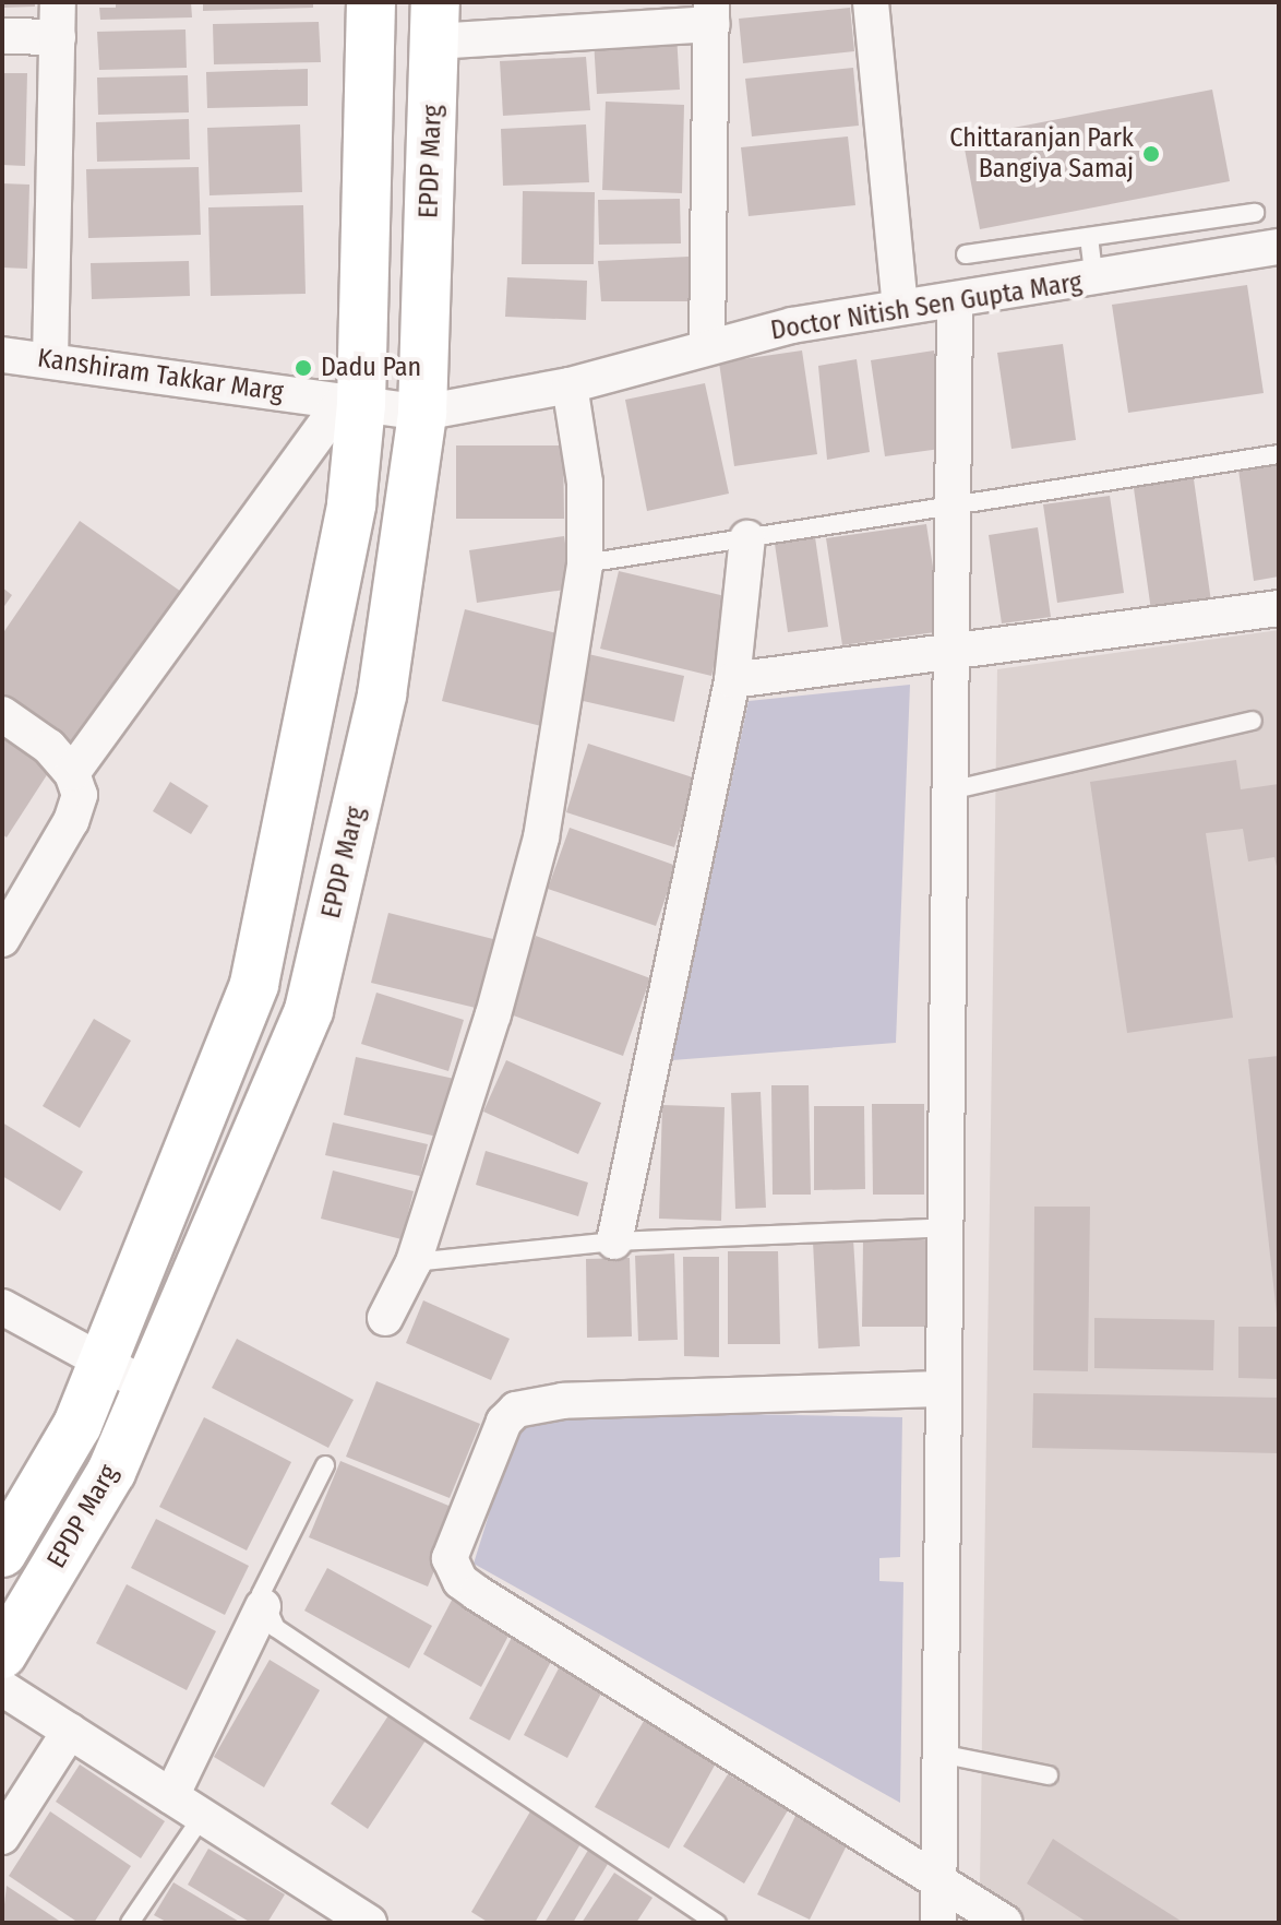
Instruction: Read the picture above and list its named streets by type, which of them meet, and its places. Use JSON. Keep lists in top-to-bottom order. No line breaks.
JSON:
{"streets":{"main road":["EPDP Marg"],"street":["Doctor Nitish Sen Gupta Marg","Kanshiram Takkar Marg"]},"crossings":[["EPDP Marg","Doctor Nitish Sen Gupta Marg"],["EPDP Marg","Kanshiram Takkar Marg"],["Doctor Nitish Sen Gupta Marg","Kanshiram Takkar Marg"]],"places":["Chittaranjan Park Bangiya Samaj","Dadu Pan"]}
